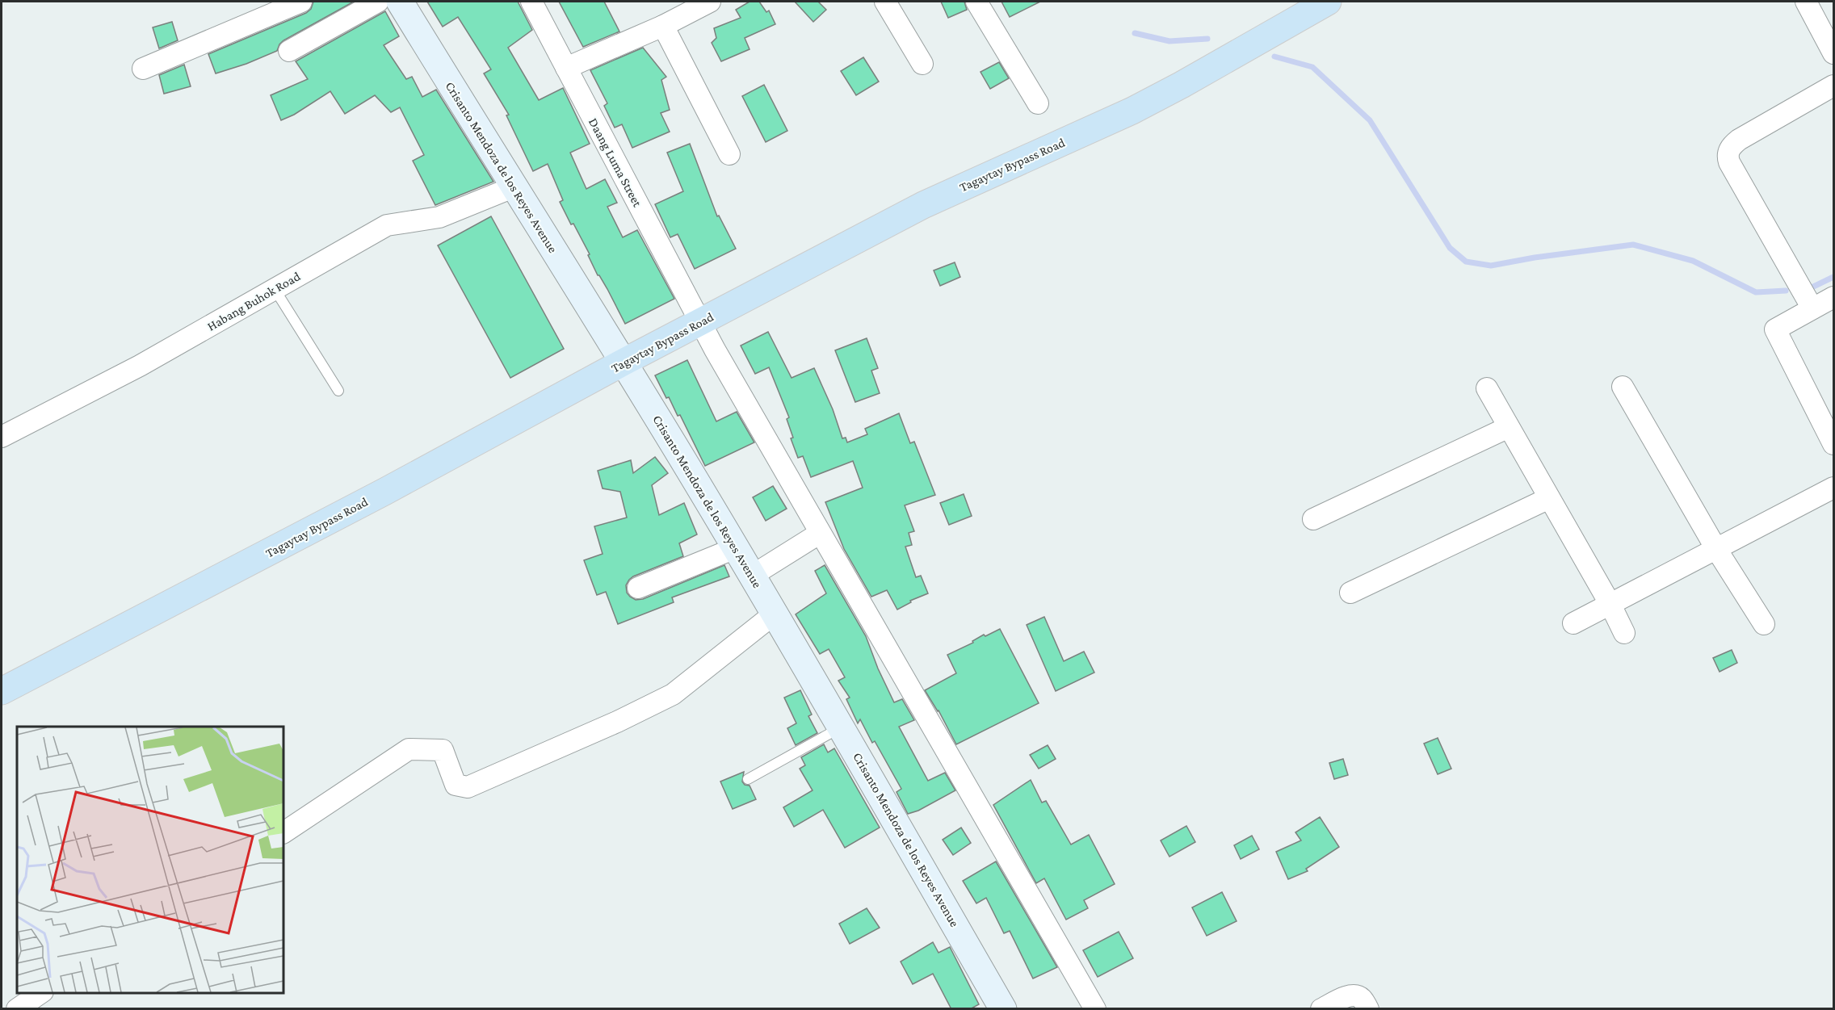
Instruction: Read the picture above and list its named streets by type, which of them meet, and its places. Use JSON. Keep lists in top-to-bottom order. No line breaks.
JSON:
{"streets":{"main road":["Tagaytay Bypass Road","Crisanto Mendoza de los Reyes Avenue"],"street":["Daang Luma Street","Habang Buhok Road"]},"crossings":[["Daang Luma Street","Tagaytay Bypass Road"],["Tagaytay Bypass Road","Crisanto Mendoza de los Reyes Avenue"],["Crisanto Mendoza de los Reyes Avenue","Habang Buhok Road"]]}
